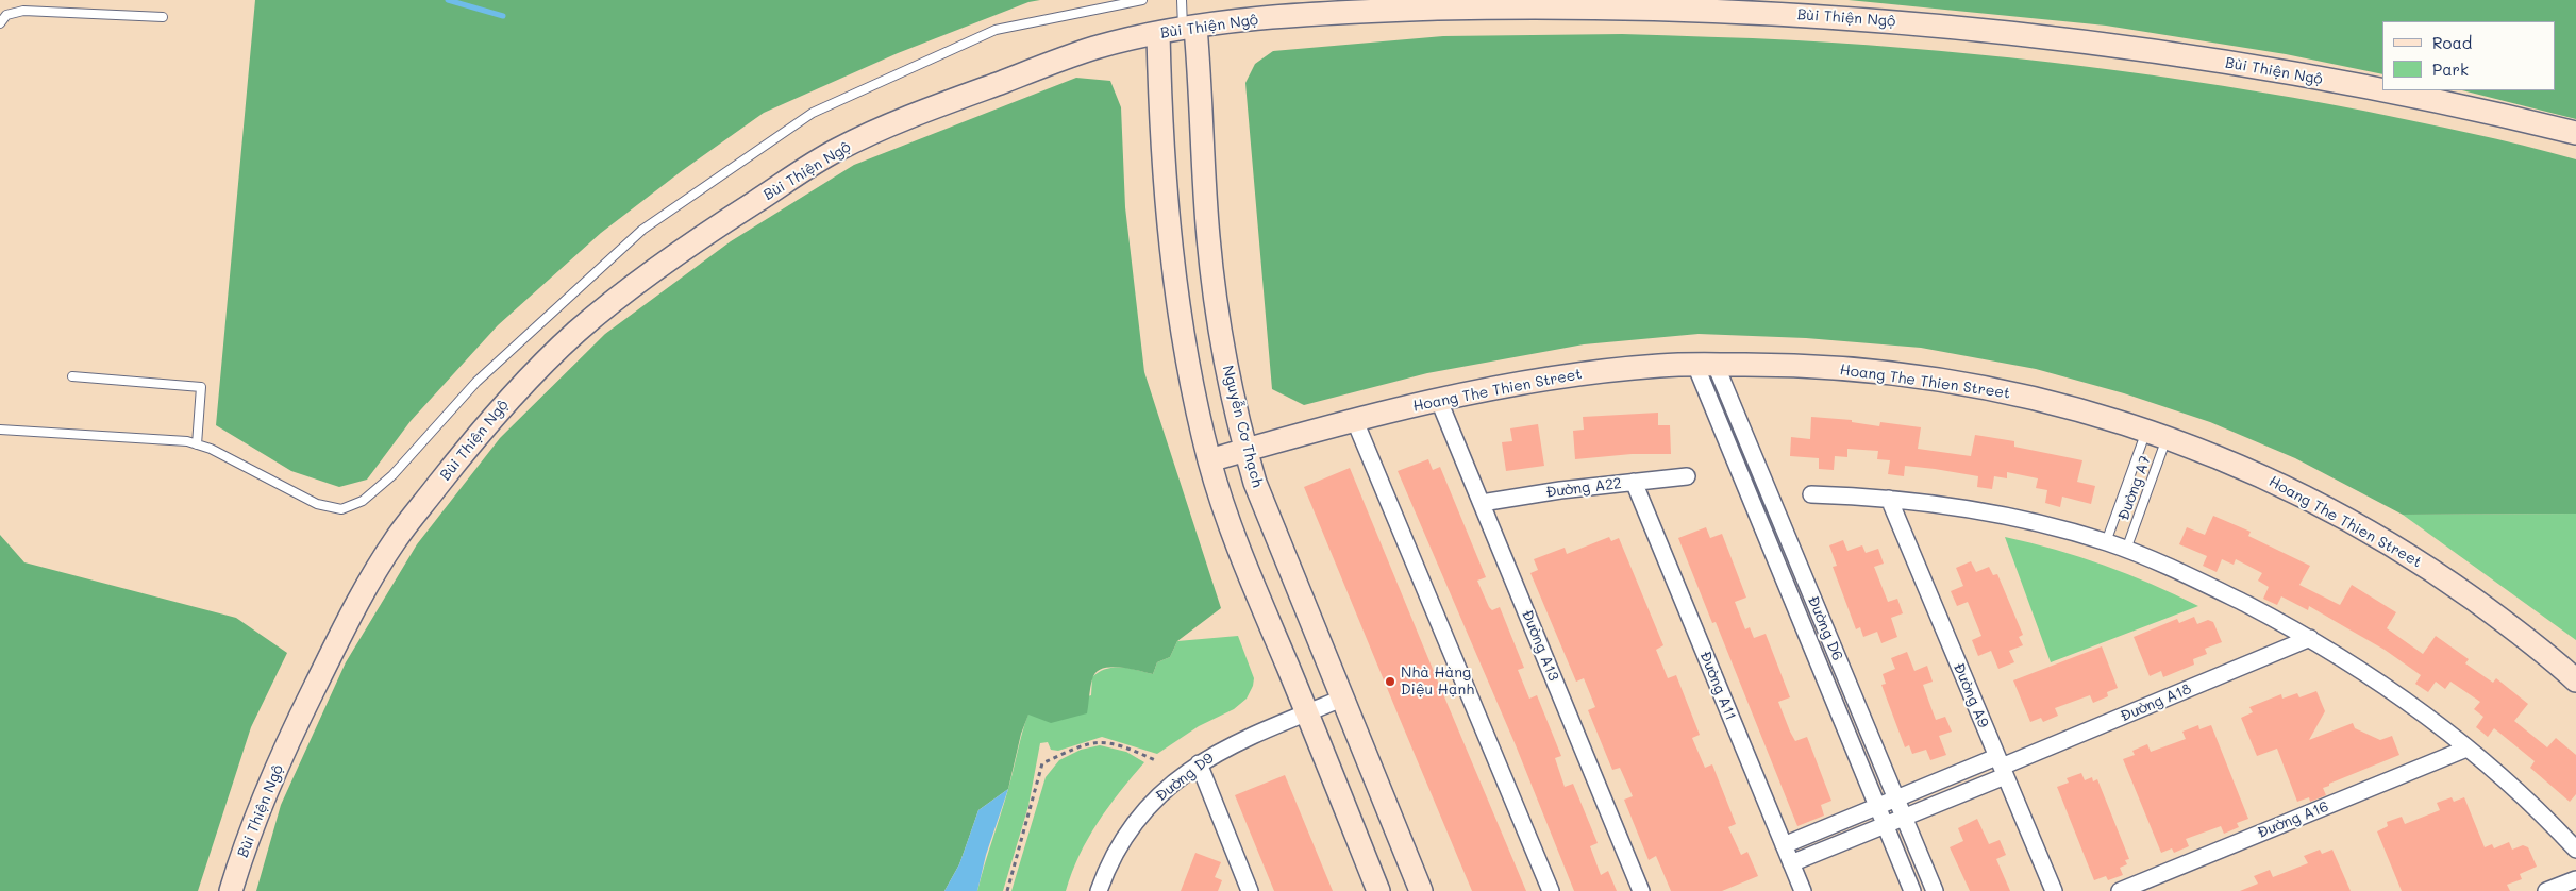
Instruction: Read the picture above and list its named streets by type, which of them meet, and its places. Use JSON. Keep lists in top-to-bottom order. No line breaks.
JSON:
{"streets":{"street":["Bùi Thiện Ngộ","Hoang The Thien Street","Nguyễn Cơ Thạch","Đường A22","Đường D6","Đường A13","Đường A11","Đường A9","Đường A18","Đường D9","Đường A16"],"lane":["Đường A7"]},"crossings":[["Bùi Thiện Ngộ","Nguyễn Cơ Thạch"],["Hoang The Thien Street","Nguyễn Cơ Thạch"],["Hoang The Thien Street","Đường A7"],["Hoang The Thien Street","Đường D6"],["Hoang The Thien Street","Đường A13"],["Nguyễn Cơ Thạch","Đường D9"],["Đường A22","Đường A13"],["Đường A22","Đường A11"],["Đường D6","Đường A18"],["Đường A11","Đường A18"],["Đường A9","Đường A18"]],"places":["Nhà Hàng Diệu Hạnh"],"legend":["Road","Park"]}
